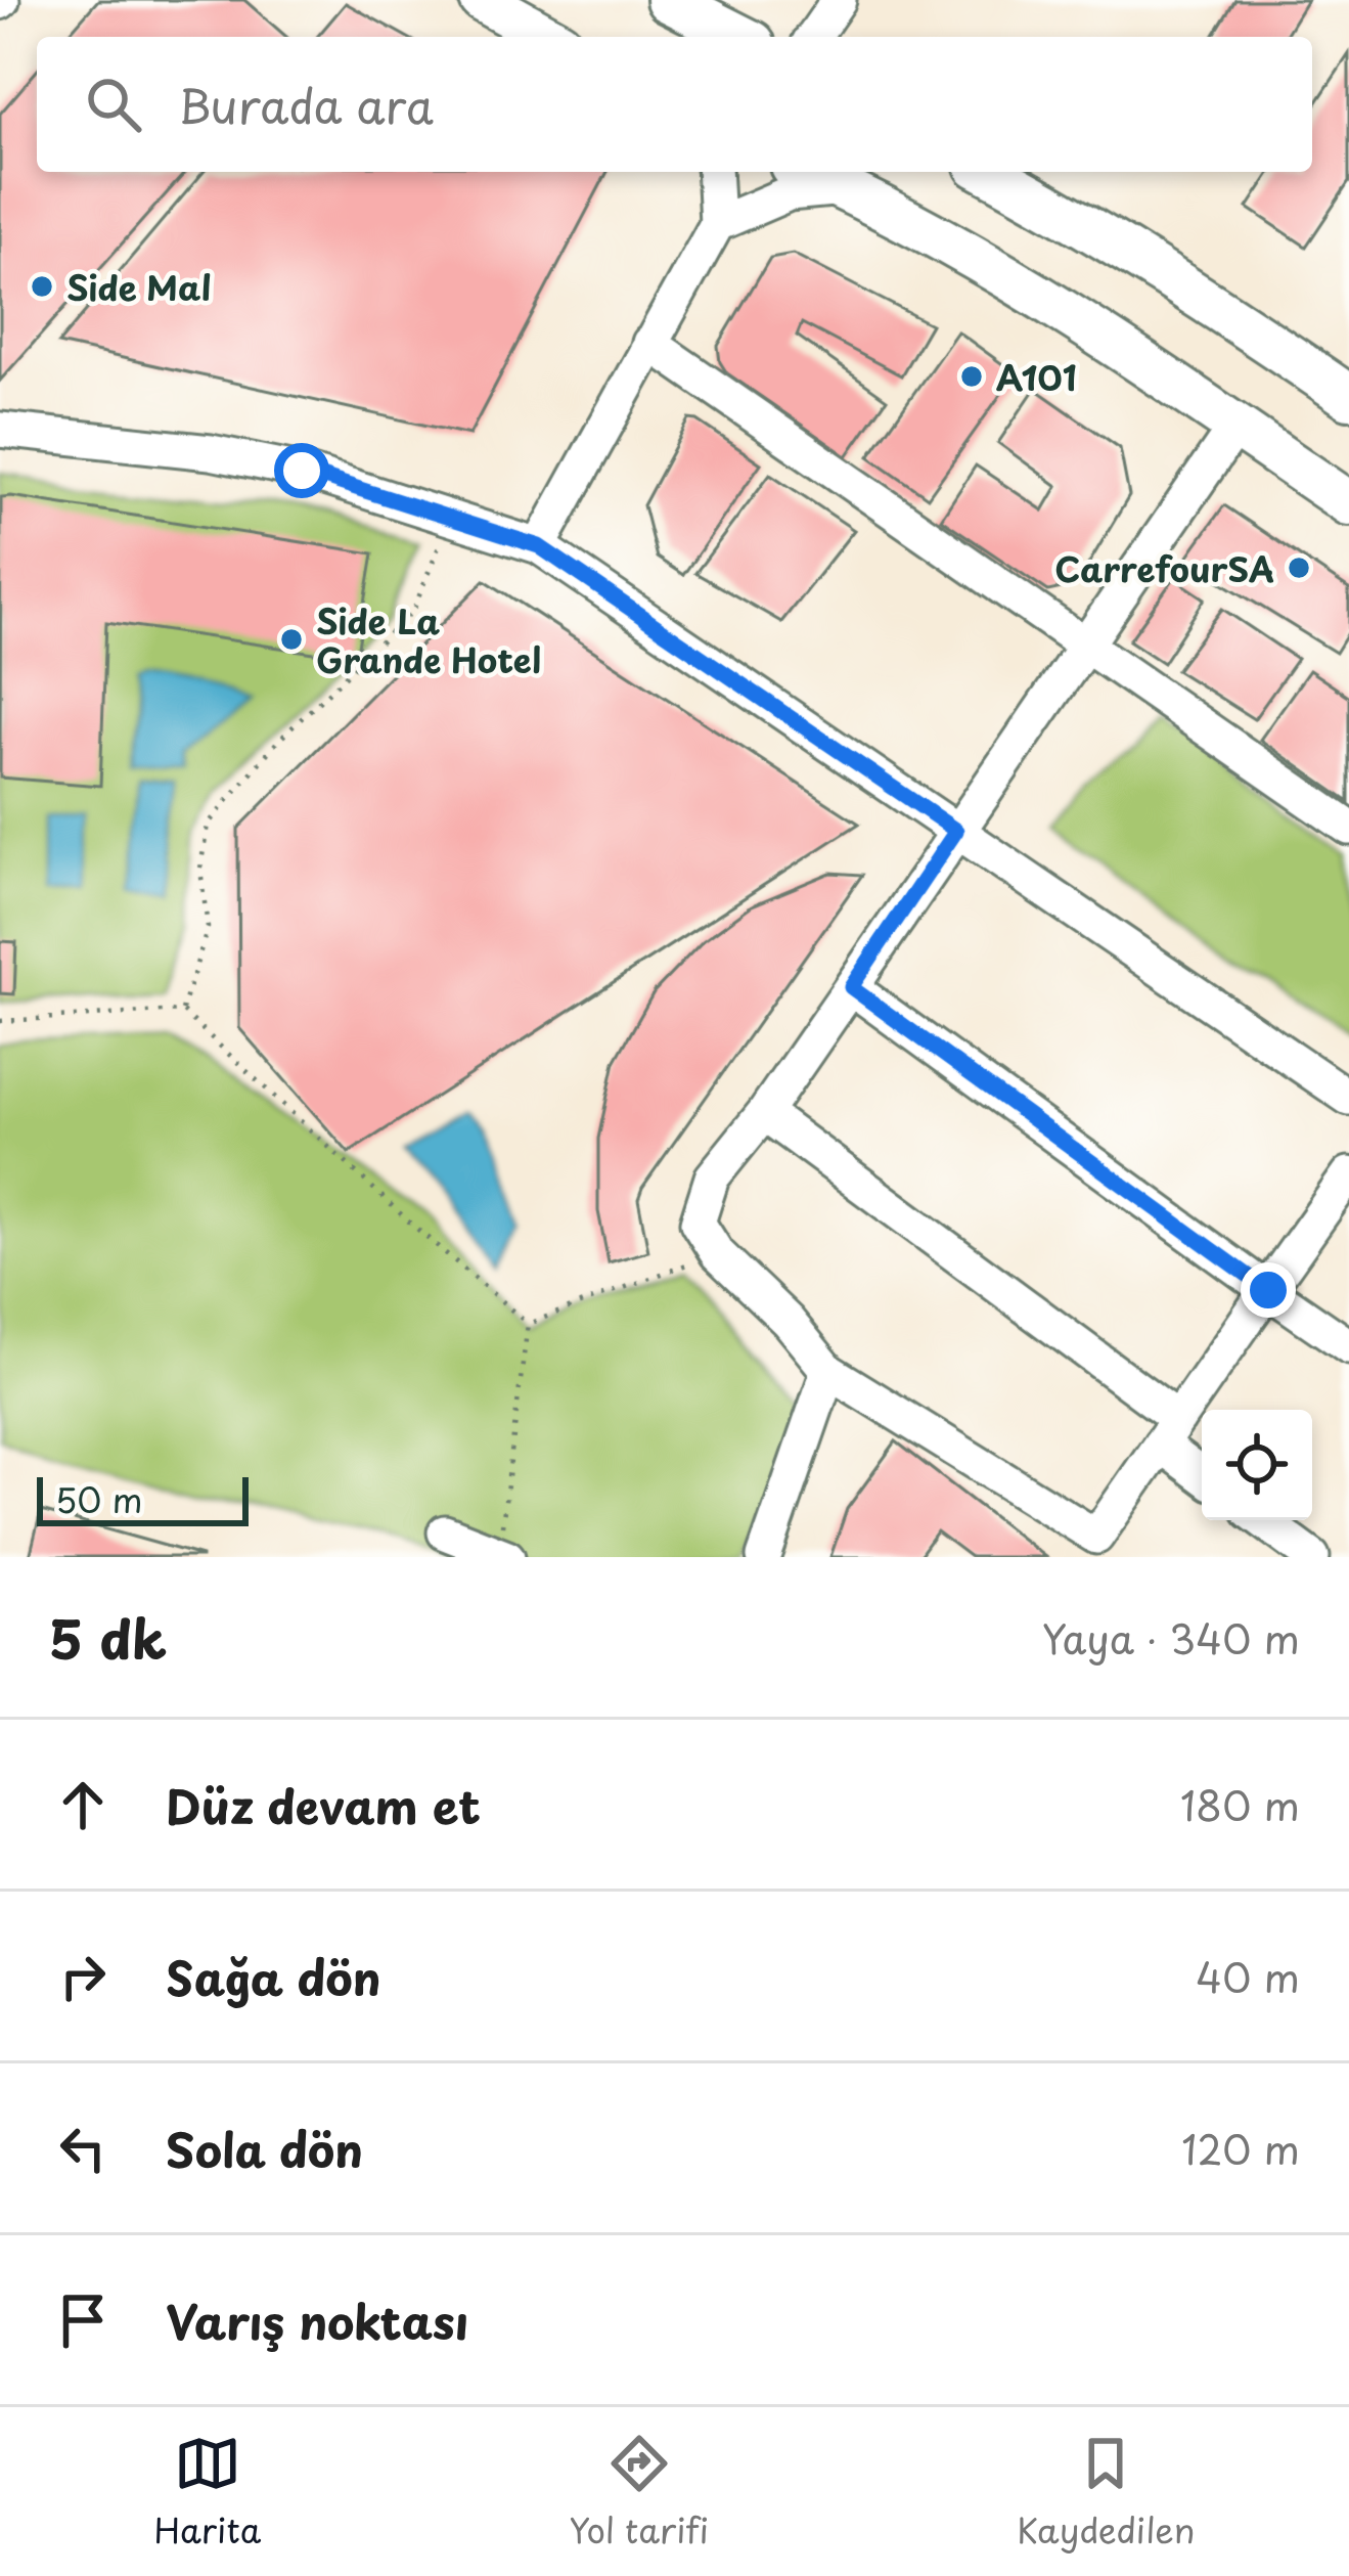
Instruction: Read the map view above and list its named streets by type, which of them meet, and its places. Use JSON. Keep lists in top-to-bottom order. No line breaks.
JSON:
{"places":["Side Mal","A101","CarrefourSA","Side La Grande Hotel"],"scale_bar":"50 m","page":{"search":"Burada ara","scale":"50 m","heading":["5 dk","Yaya · 340 m"],"list":[["Düz devam et","180 m"],["Sağa dön","40 m"],["Sola dön","120 m"],"Varış noktası"],"nav":["Harita","Yol tarifi","Kaydedilen"]}}
